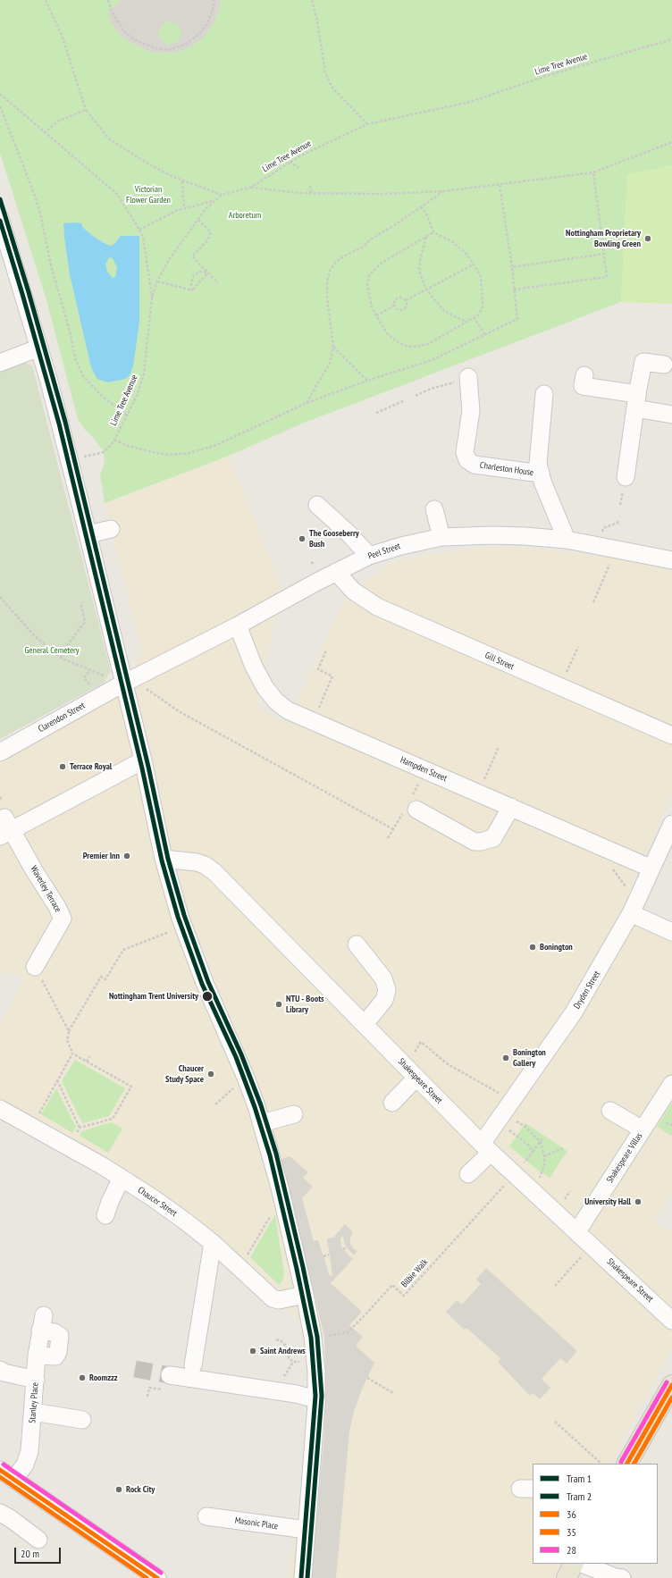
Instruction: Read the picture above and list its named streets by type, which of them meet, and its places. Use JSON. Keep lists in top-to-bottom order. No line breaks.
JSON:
{"streets":{"street":["Charleston House","Peel Street","Gill Street","Clarendon Street","Hampden Street","Waverley Terrace","Dryden Street","Shakespeare Street","Shakespeare Villas","Chaucer Street","Stanley Place","Masonic Place"],"path":["Lime Tree Avenue","Bilbie Walk"]},"crossings":[["Charleston House","Peel Street"],["Peel Street","Gill Street"],["Peel Street","Clarendon Street"],["Peel Street","Hampden Street"],["Hampden Street","Dryden Street"],["Dryden Street","Shakespeare Street"],["Shakespeare Street","Shakespeare Villas"],["Shakespeare Street","Bilbie Walk"]],"parks":["Victorian Flower Garden","Arboretum","General Cemetery"],"places":["Nottingham Proprietary Bowling Green","The Gooseberry Bush","Terrace Royal","Premier Inn","Bonington","Nottingham Trent University","NTU - Boots Library","Bonington Gallery","Chaucer Study Space","University Hall","Saint Andrews","Roomzzz","Rock City"],"lines":["tram line 1","tram line 2","transit line 28","transit line 36","transit line 35"],"legend":["Tram 1","Tram 2","36","35","28"],"scale_bar":"20 m"}
